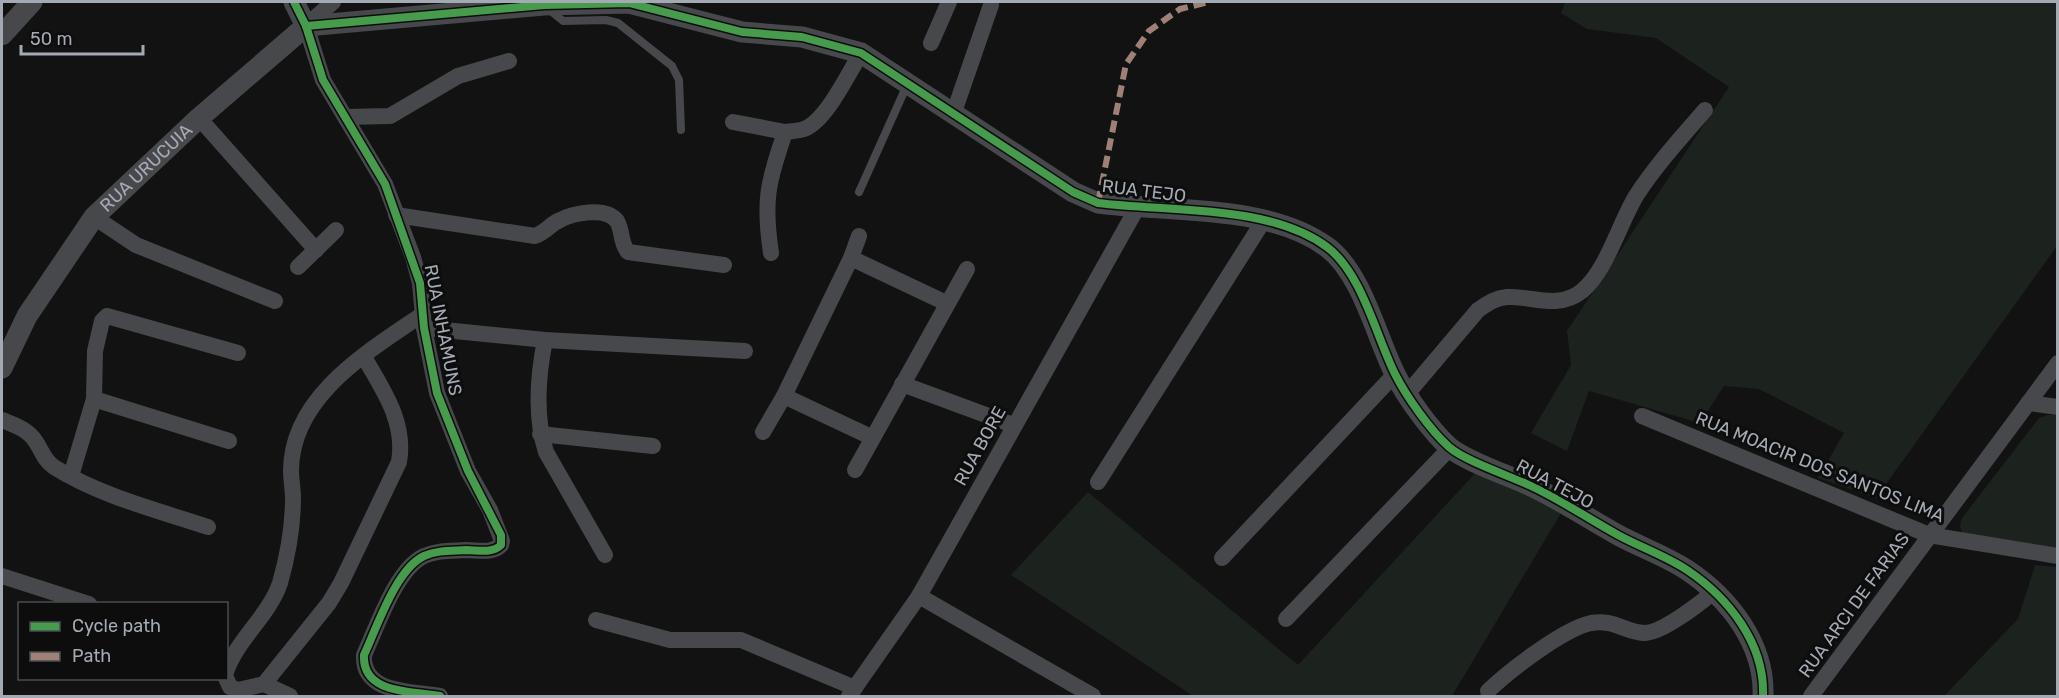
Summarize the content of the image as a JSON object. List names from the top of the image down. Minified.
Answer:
{"streets":{"street":["RUA URUCUIA","RUA TEJO","RUA INHAMUNS","RUA BORE","RUA MOACIR DOS SANTOS LIMA","RUA ARCI DE FARIAS"]},"crossings":[["RUA URUCUIA","RUA TEJO"],["RUA URUCUIA","RUA INHAMUNS"],["RUA TEJO","RUA INHAMUNS"],["RUA TEJO","RUA BORE"],["RUA MOACIR DOS SANTOS LIMA","RUA ARCI DE FARIAS"]],"legend":["Cycle path","Path"],"scale_bar":"50 m"}
